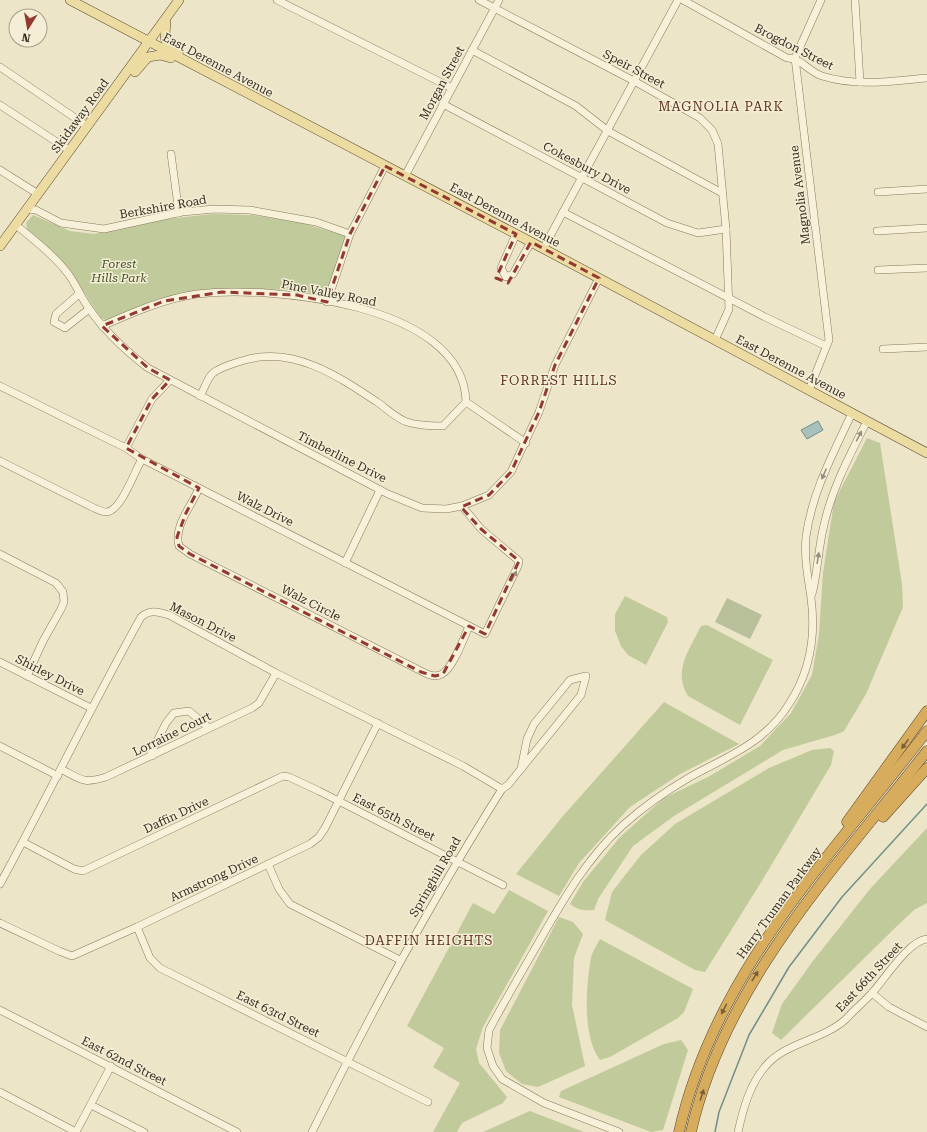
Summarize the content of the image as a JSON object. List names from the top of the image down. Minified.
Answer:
{"streets":{"highway":["Harry Truman Parkway"],"main road":["East Derenne Avenue","Skidaway Road"],"street":["Brogdon Street","Speir Street","Morgan Street","Cokesbury Drive","Magnolia Avenue","Berkshire Road","Pine Valley Road","Timberline Drive","Walz Drive","Walz Circle","Mason Drive","Shirley Drive","Lorraine Court","Daffin Drive","East 65th Street","Springhill Road","Armstrong Drive","East 66th Street","East 63rd Street","East 62nd Street"]},"crossings":[["Brogdon Street","Magnolia Avenue"],["East Derenne Avenue","Speir Street"],["East Derenne Avenue","Morgan Street"],["East Derenne Avenue","Skidaway Road"],["East Derenne Avenue","Magnolia Avenue"],["East Derenne Avenue","Timberline Drive"],["Speir Street","Morgan Street"],["Speir Street","Cokesbury Drive"],["Morgan Street","Cokesbury Drive"],["Skidaway Road","Berkshire Road"],["Skidaway Road","Timberline Drive"],["Pine Valley Road","Timberline Drive"],["Timberline Drive","Walz Drive"],["Walz Drive","Walz Circle"],["Mason Drive","Shirley Drive"],["Mason Drive","Lorraine Court"],["Mason Drive","Daffin Drive"],["Mason Drive","Springhill Road"],["Mason Drive","Armstrong Drive"],["Daffin Drive","East 65th Street"],["Daffin Drive","Armstrong Drive"],["East 65th Street","Springhill Road"],["East 65th Street","Armstrong Drive"],["Springhill Road","East 63rd Street"],["Armstrong Drive","East 63rd Street"]],"districts":["MAGNOLIA PARK","FORREST HILLS","DAFFIN HEIGHTS"],"parks":["Forest Hills Park"],"north":"bottom"}
